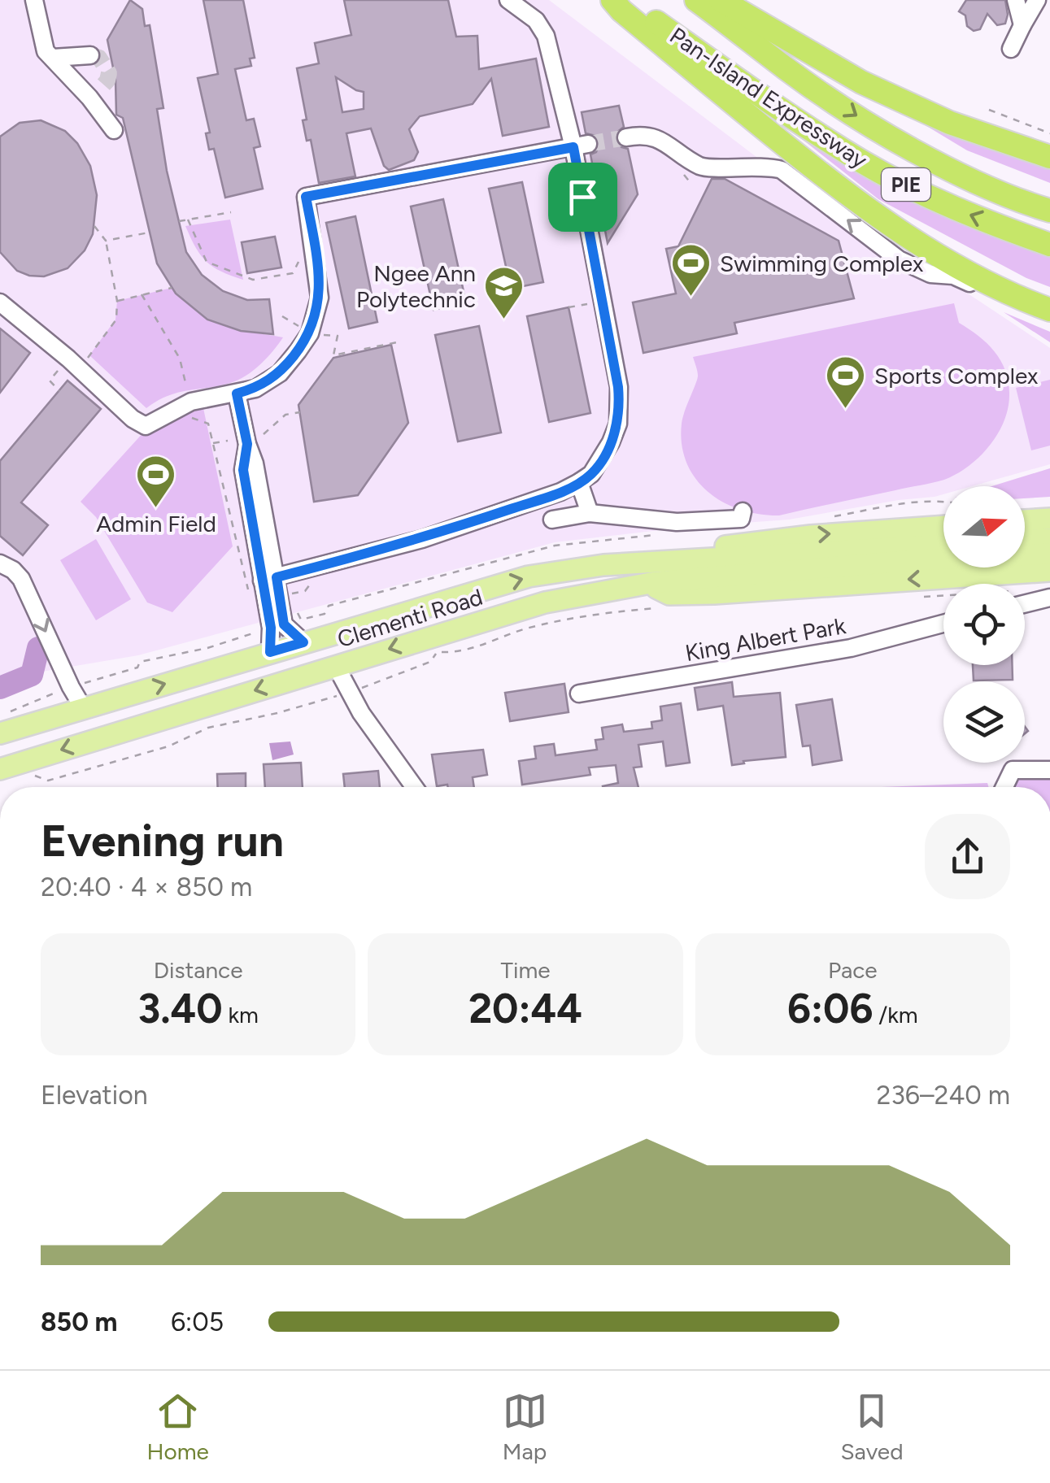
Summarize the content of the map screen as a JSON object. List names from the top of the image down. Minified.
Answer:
{"streets":{"highway":["Pan-Island Expressway","PIE"],"main road":["Clementi Road"],"street":["King Albert Park"]},"places":{"sports":["Swimming Complex","Sports Complex","Admin Field"],"school or university":["Ngee Ann Polytechnic"]},"north":"right","page":{"heading":["Evening run","20:40 · 4 × 850 m"],"stats":[["Distance","3.40 km"],["Time","20:44"],["Pace","6:06 /km"]],"chart":["Elevation","236–240 m"],"list":[{"name":"850 m","note":"6:05"}],"tabs":["Home","Map","Saved"]}}
